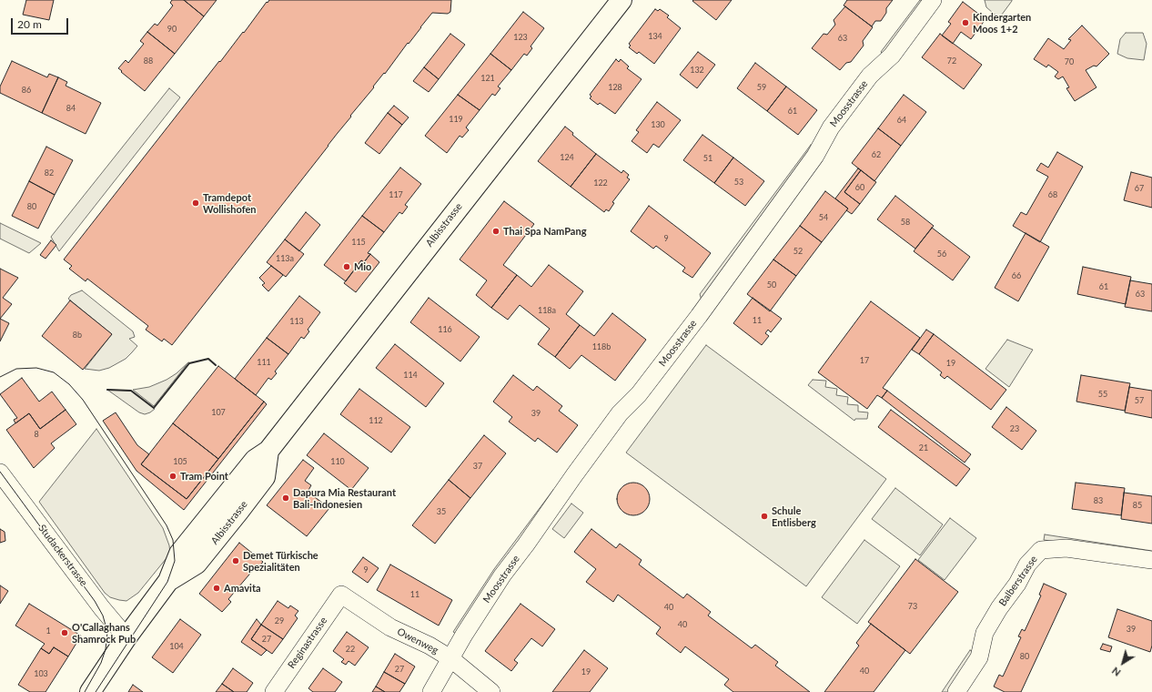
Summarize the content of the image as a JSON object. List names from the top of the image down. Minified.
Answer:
{"streets":{"main road":["Albisstrasse"],"street":["Moosstrasse","Studackerstrasse","Balberstrasse","Owenweg","Reginastrasse"]},"crossings":[["Moosstrasse","Owenweg"],["Albisstrasse","Studackerstrasse"],["Owenweg","Reginastrasse"]],"places":["Kindergarten Moos 1+2","Tramdepot Wollishofen","Thai Spa NamPang","Mio","Tram Point","Dapura Mia Restaurant Bali-Indonesien","Schule Entlisberg","Demet Türkische Spezialitäten","Amavita","O'Callaghans Shamrock Pub"],"house_numbers":["90","134","123","63","88","72","70","132","121","128","59","86","84","61","119","64","130","62","124","51","82","53","122","60","67","117","68","80","54","58","9","115","52","56","113a","66","50","61","63","118a","11","113","116","8b","118b","17","111","19","114","55","57","107","39","112","23","8","21","105","110","37","83","85","35","9","11","73","40","29","40","39","1","27","104","22","80","27","40","19","103"],"scale_bar":"20 m","north":"bottom left"}
